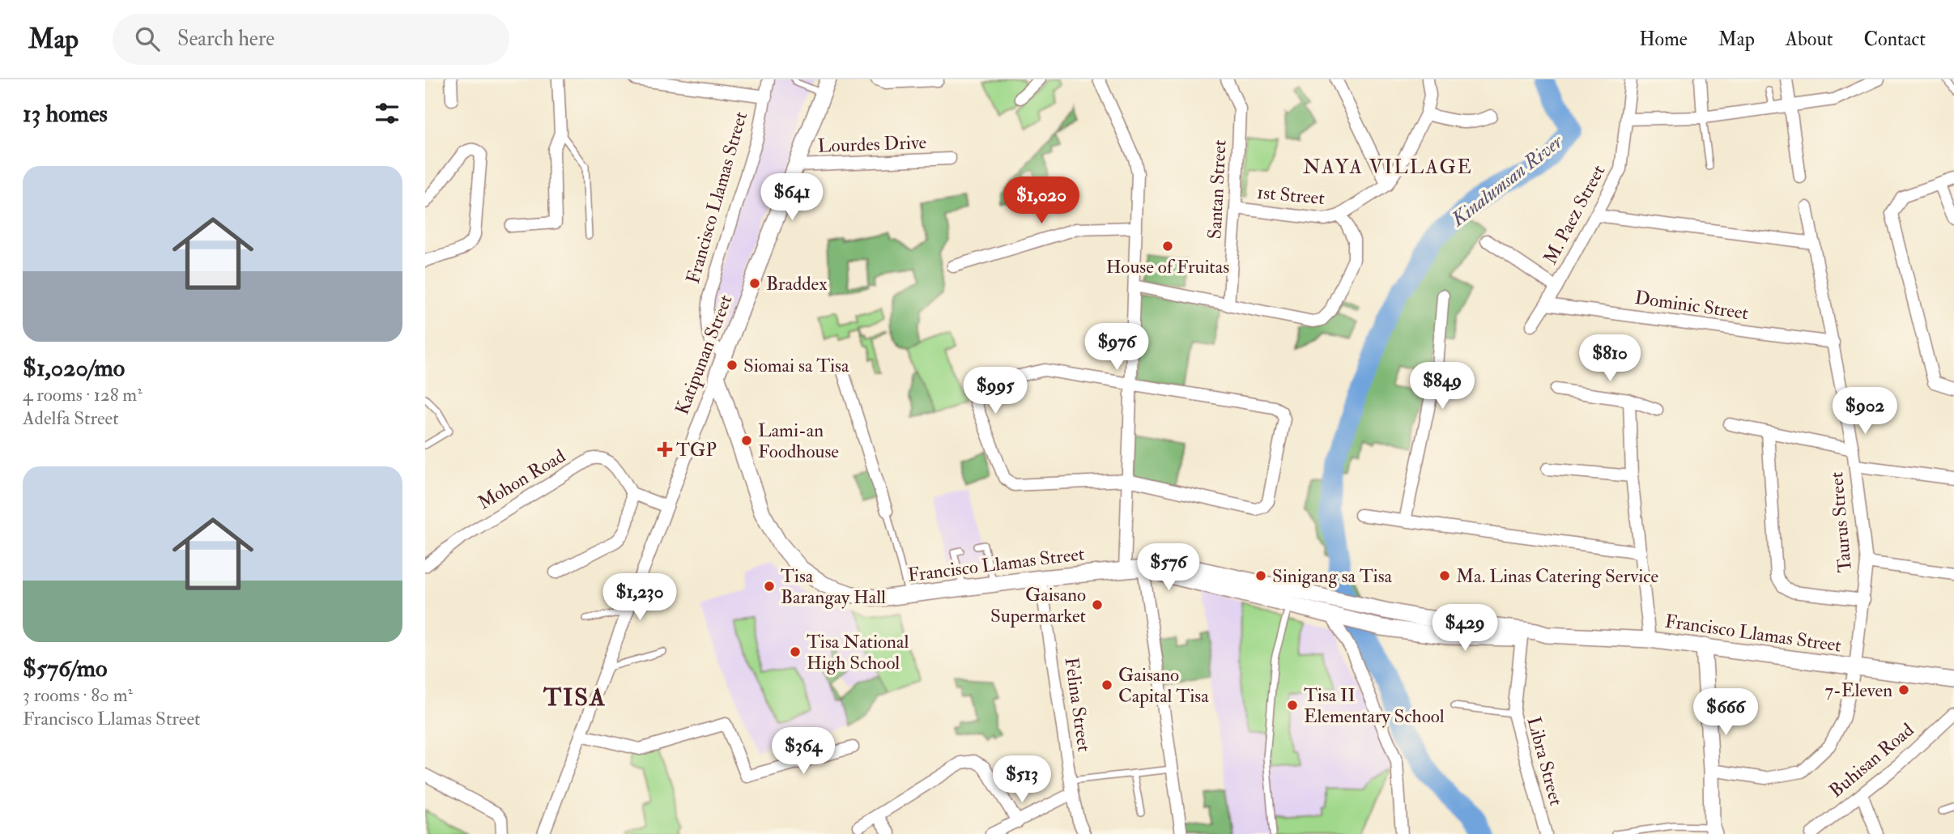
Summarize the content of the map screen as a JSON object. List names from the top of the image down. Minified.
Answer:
{"streets":{"main road":["Francisco Llamas Street","Katipunan Street"],"street":["Lourdes Drive","Santan Street","1st Street","M. Paez Street","Dominic Street","Mohon Road","Taurus Street","Felina Street","Buhisan Road","Libra Street"]},"crossings":[["Lourdes Drive","Katipunan Street"],["Santan Street","1st Street"],["Francisco Llamas Street","Katipunan Street"],["Francisco Llamas Street","Taurus Street"],["Francisco Llamas Street","Felina Street"],["Francisco Llamas Street","Libra Street"],["M. Paez Street","Dominic Street"],["Dominic Street","Taurus Street"]],"districts":["NAYA VILLAGE","TISA"],"water":["Kinalumsan River"],"places":{"other":["House of Fruitas","Braddex","Siomai sa Tisa","Lami-an Foodhouse","Sinigang sa Tisa","Ma. Linas Catering Service","Tisa Barangay Hall","Gaisano Supermarket","Tisa National High School","Gaisano Capital Tisa","7-Eleven","Tisa II Elementary School"],"health":["TGP"]},"page":{"header":"Map","search":"Search here","nav":["Home","Map","About","Contact"],"heading":"13 homes","list":[{"name":"$1,020/mo","note":"4 rooms · 128 m² · Adelfa Street"},{"name":"$576/mo","note":"3 rooms · 80 m² · Francisco Llamas Street"}],"price":["$641","$1,020","$976","$810","$849","$995","$902","$576","$1,230","$429","$666","$364","$513"]}}
